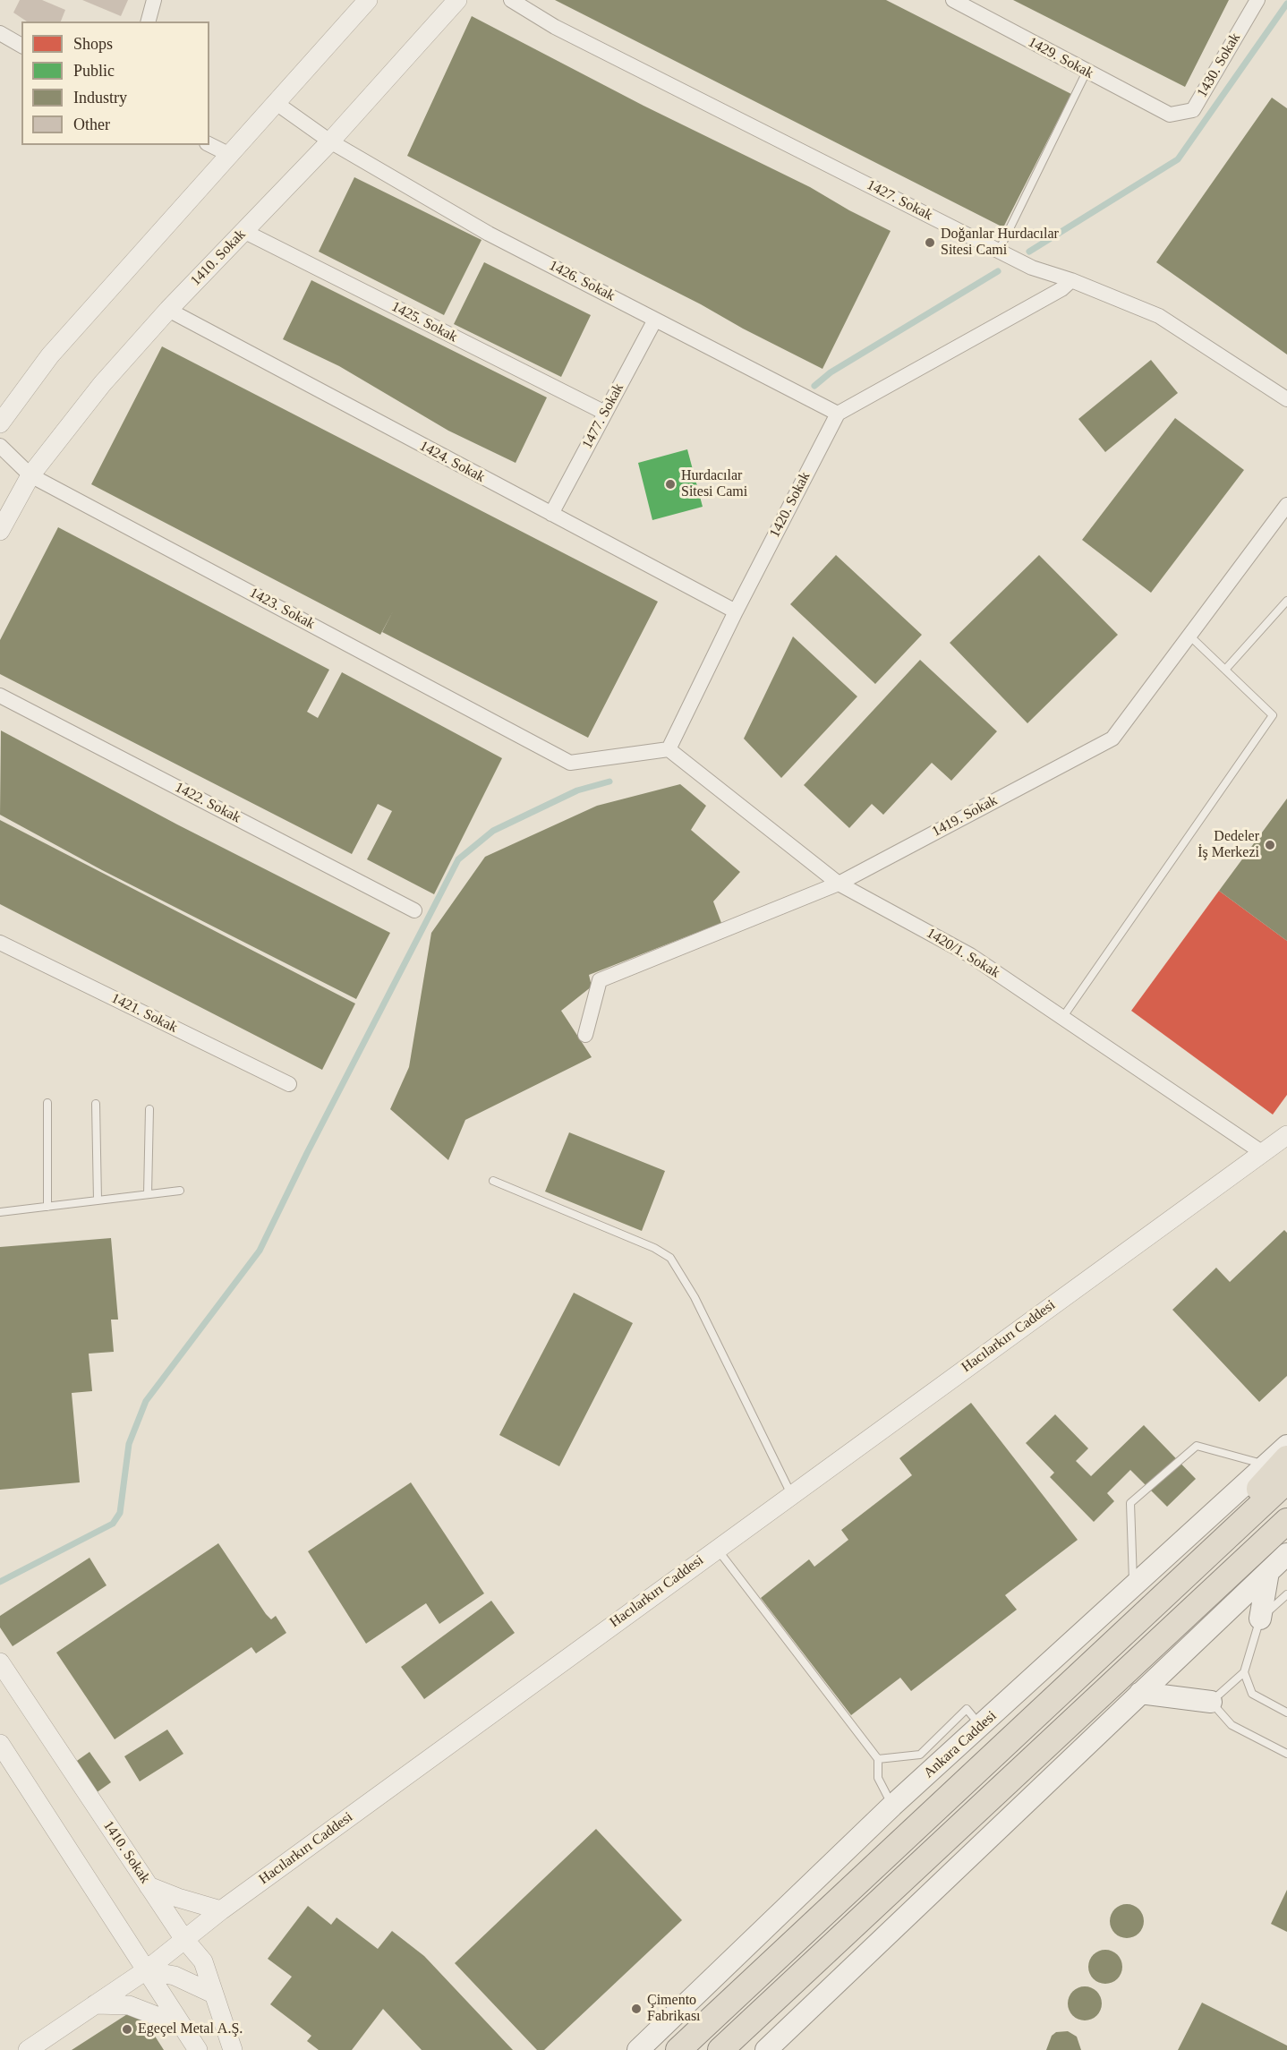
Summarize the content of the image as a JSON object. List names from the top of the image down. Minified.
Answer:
{"streets":{"highway":["Ankara Caddesi"],"street":["1429. Sokak","1430. Sokak","1427. Sokak","1410. Sokak","1426. Sokak","1425. Sokak","1477. Sokak","1424. Sokak","1420. Sokak","1423. Sokak","1422. Sokak","1419. Sokak","1420/1. Sokak","1421. Sokak","Hacılarkırı Caddesi"]},"crossings":[["1429. Sokak","1430. Sokak"],["1410. Sokak","1426. Sokak"],["1410. Sokak","1425. Sokak"],["1410. Sokak","1424. Sokak"],["1410. Sokak","1423. Sokak"],["1410. Sokak","Hacılarkırı Caddesi"],["1426. Sokak","1477. Sokak"],["1426. Sokak","1420. Sokak"],["1425. Sokak","1477. Sokak"],["1477. Sokak","1424. Sokak"],["1424. Sokak","1420. Sokak"],["1420. Sokak","1423. Sokak"],["1420. Sokak","1420/1. Sokak"],["1423. Sokak","1420/1. Sokak"],["1419. Sokak","1420/1. Sokak"],["1420/1. Sokak","Hacılarkırı Caddesi"]],"places":["Doğanlar Hurdacılar Sitesi Cami","Hurdacılar Sitesi Cami","Dedeler İş Merkezi","Çimento Fabrikası","Egeçel Metal A.Ş."],"legend":["Shops","Public","Industry","Other"]}
